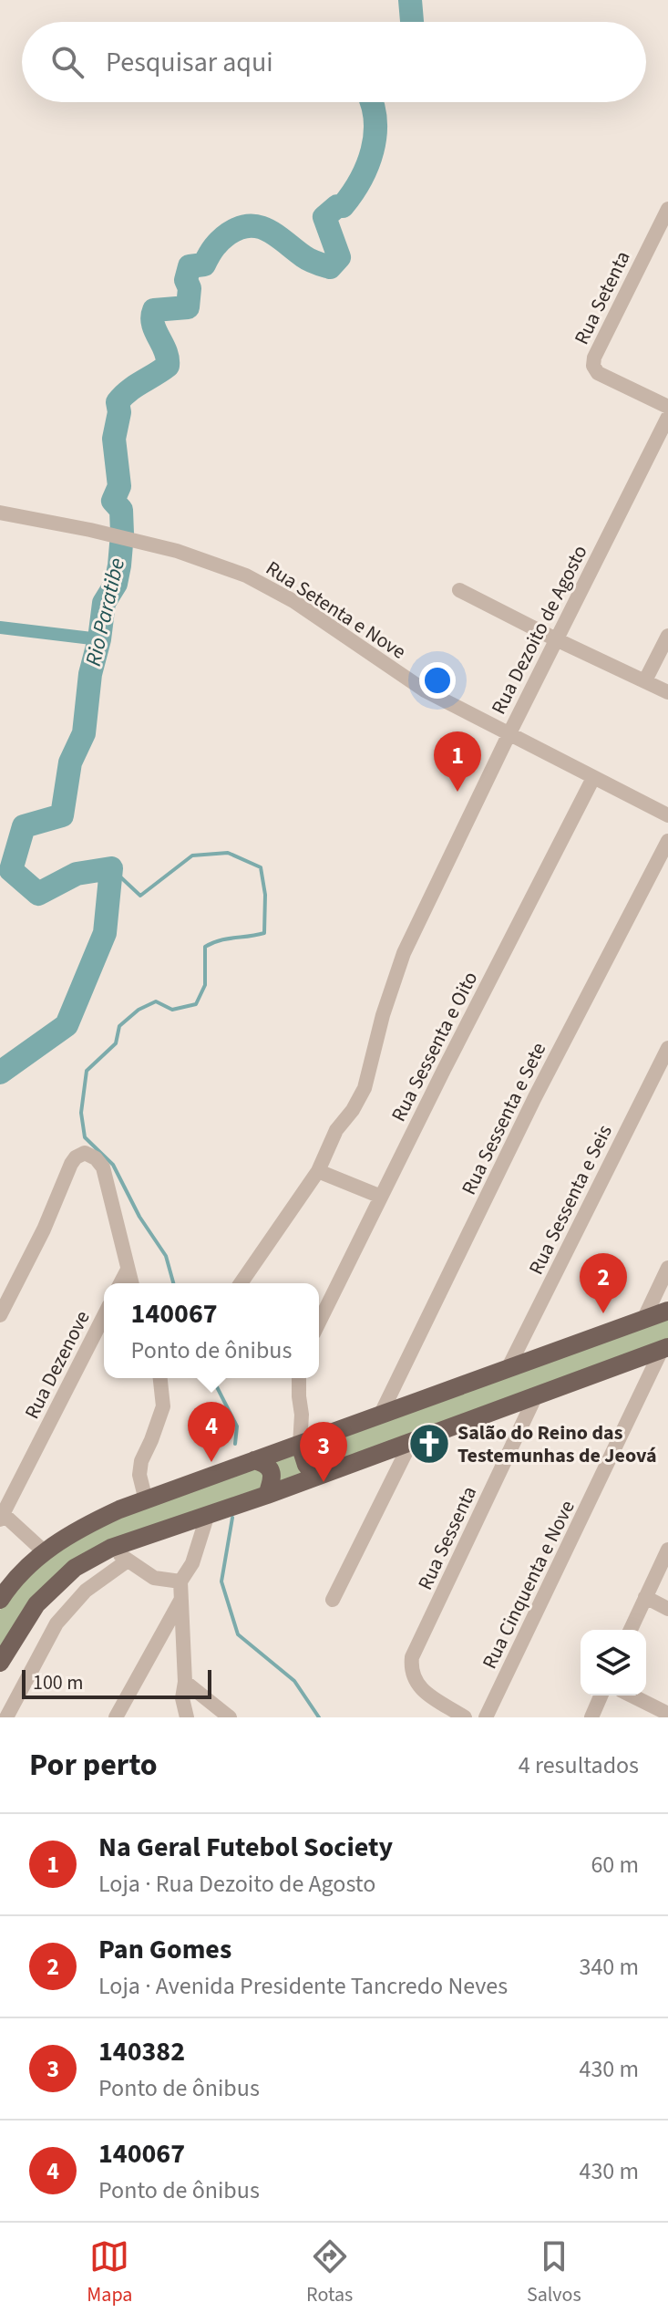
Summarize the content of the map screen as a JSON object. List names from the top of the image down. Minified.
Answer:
{"streets":{"street":["Rua Setenta","Rua Setenta e Nove","Rua Dezoito de Agosto","Rua Sessenta e Oito","Rua Sessenta e Sete","Rua Sessenta e Seis","Rua Dezenove","Rua Sessenta","Rua Cinquenta e Nove"]},"crossings":[["Rua Setenta e Nove","Rua Dezoito de Agosto"],["Rua Setenta e Nove","Rua Sessenta e Oito"]],"water":["Rio Paratibe"],"places":{"church":["Salão do Reino das Testemunhas de Jeová"]},"scale_bar":"100 m","page":{"search":"Pesquisar aqui","pins":["1","2","4","3"],"popup":["140067","Ponto de ônibus"],"scale":"100 m","heading":["Por perto","4 resultados"],"list":[{"mark":"1","name":"Na Geral Futebol Society","note":"Loja · Rua Dezoito de Agosto","value":"60 m"},{"mark":"2","name":"Pan Gomes","note":"Loja · Avenida Presidente Tancredo Neves","value":"340 m"},{"mark":"3","name":"140382","note":"Ponto de ônibus","value":"430 m"},{"mark":"4","name":"140067","note":"Ponto de ônibus","value":"430 m"}],"nav":["Mapa","Rotas","Salvos"]}}
